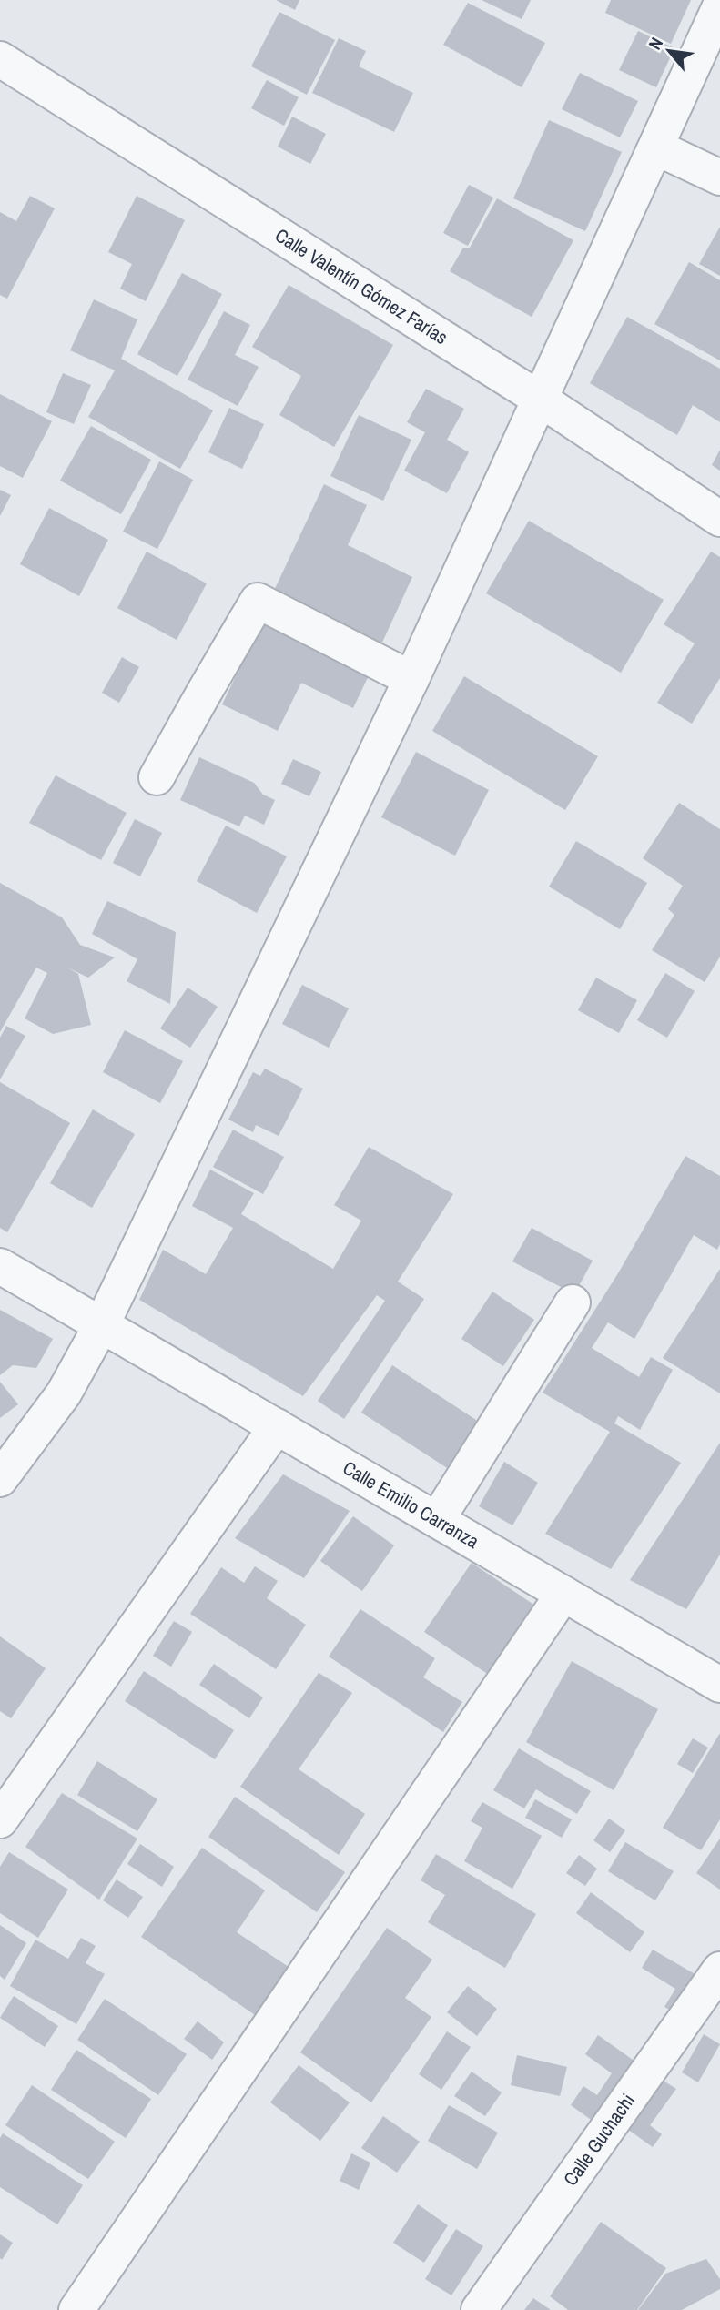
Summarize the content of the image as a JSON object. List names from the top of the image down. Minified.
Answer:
{"streets":{"street":["Calle Valentín Gómez Farías","Calle Emilio Carranza","Calle Guchachi"]},"north":"top left"}
